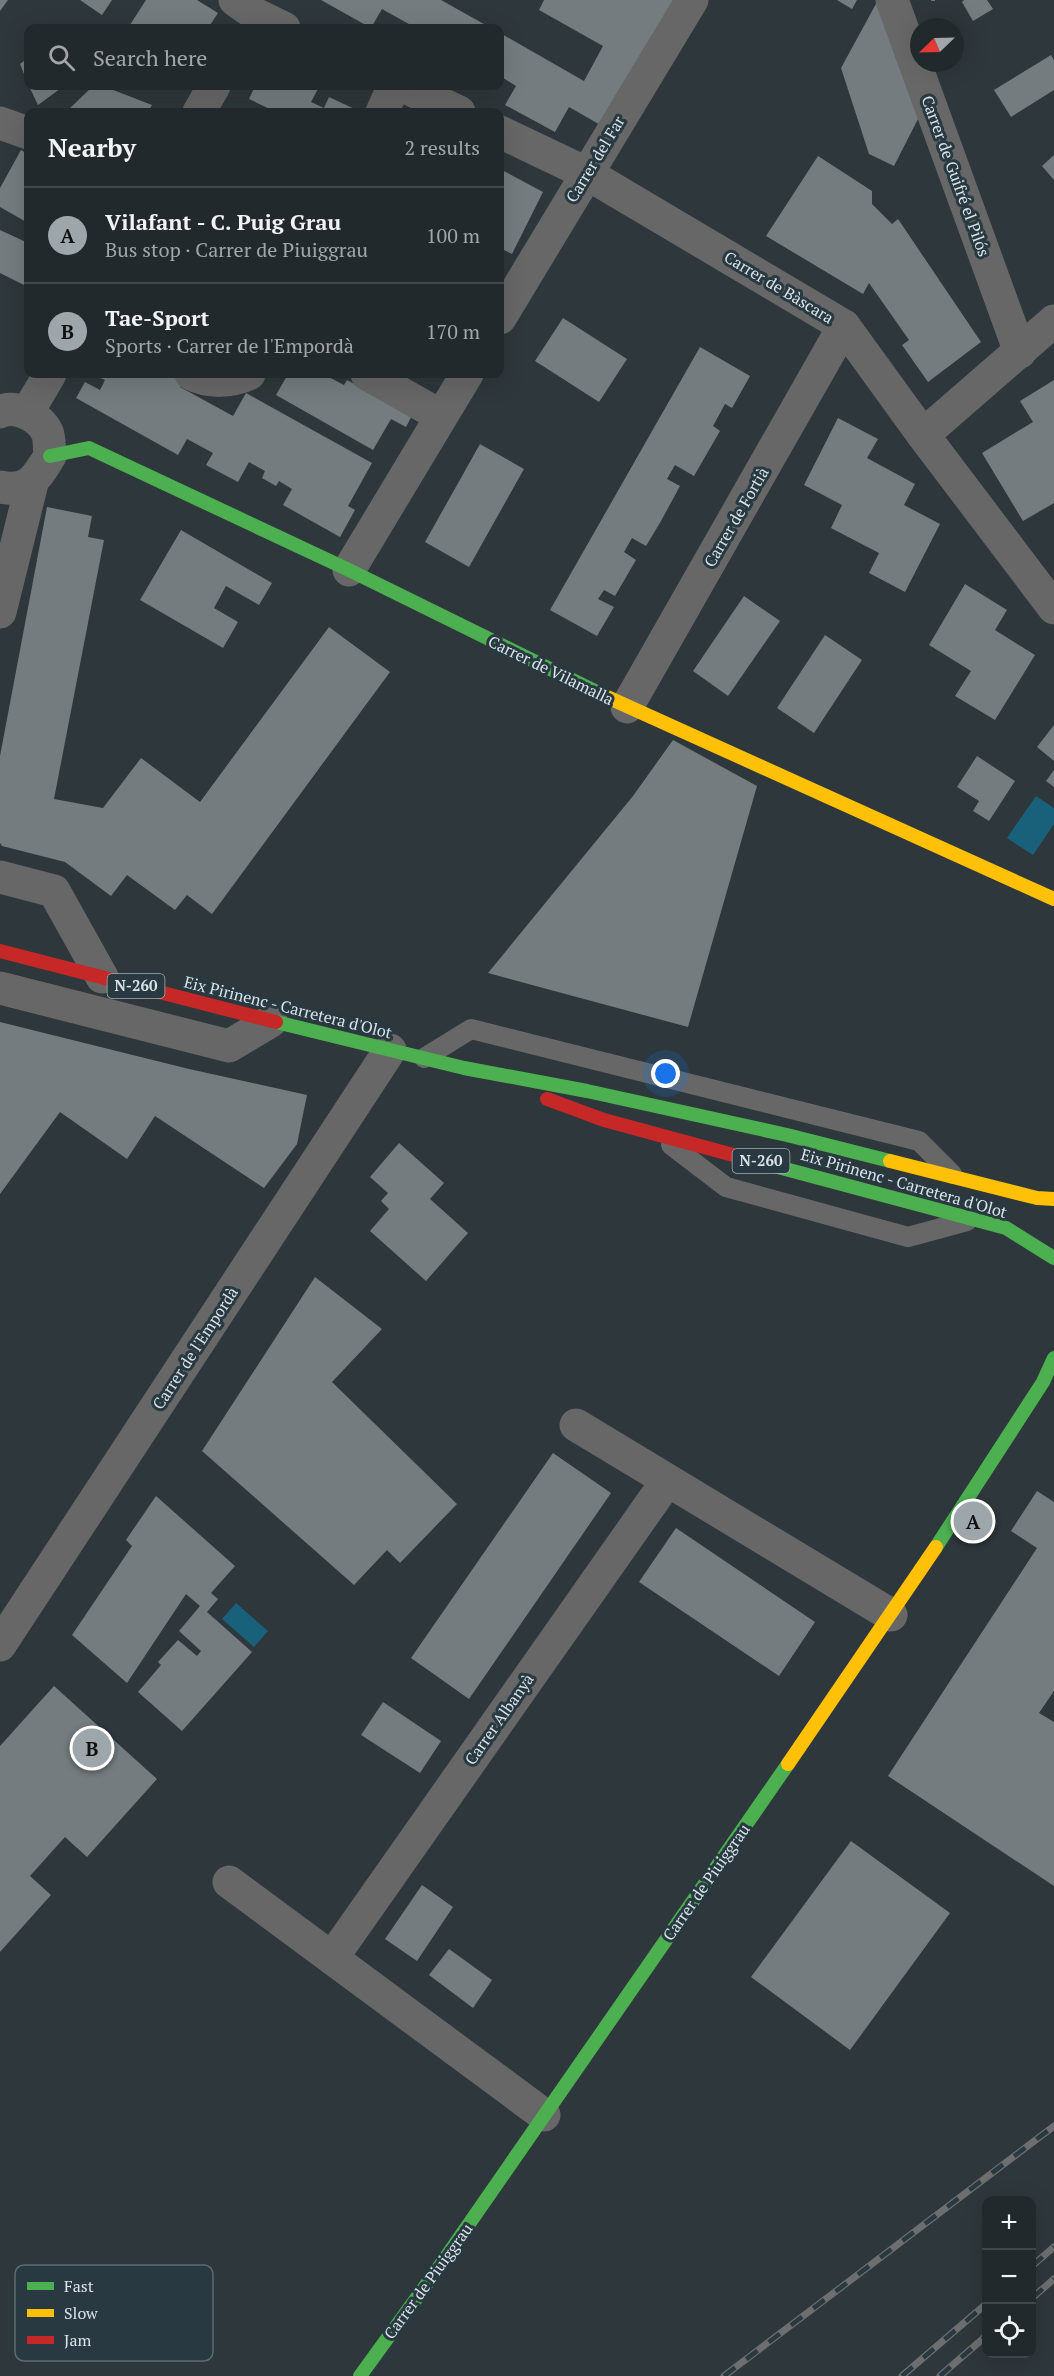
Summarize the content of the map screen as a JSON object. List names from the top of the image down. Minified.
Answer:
{"streets":{"street":["Carrer del Far","Carrer de Guifré el Pilós","Carrer de Bàscara","Carrer de Fortià","Carrer de Vilamalla","N-260","Eix Pirinenc - Carretera d'Olot","Carrer de l'Empordà","Carrer Albanyà","Carrer de Piuiggrau"]},"crossings":[["Carrer del Far","Carrer de Bàscara"],["Carrer de Bàscara","Carrer de Fortià"],["Carrer de Fortià","Carrer de Vilamalla"],["Eix Pirinenc - Carretera d'Olot","Carrer de l'Empordà"]],"legend":["Fast","Slow","Jam"],"north":"bottom left","page":{"search":"Search here","heading":["Nearby","2 results"],"list":[{"mark":"A","name":"Vilafant - C. Puig Grau","note":"Bus stop · Carrer de Piuiggrau","value":"100 m"},{"mark":"B","name":"Tae-Sport","note":"Sports · Carrer de l'Empordà","value":"170 m"}],"pins":["A","B"],"map_buttons":["+","−"]}}
